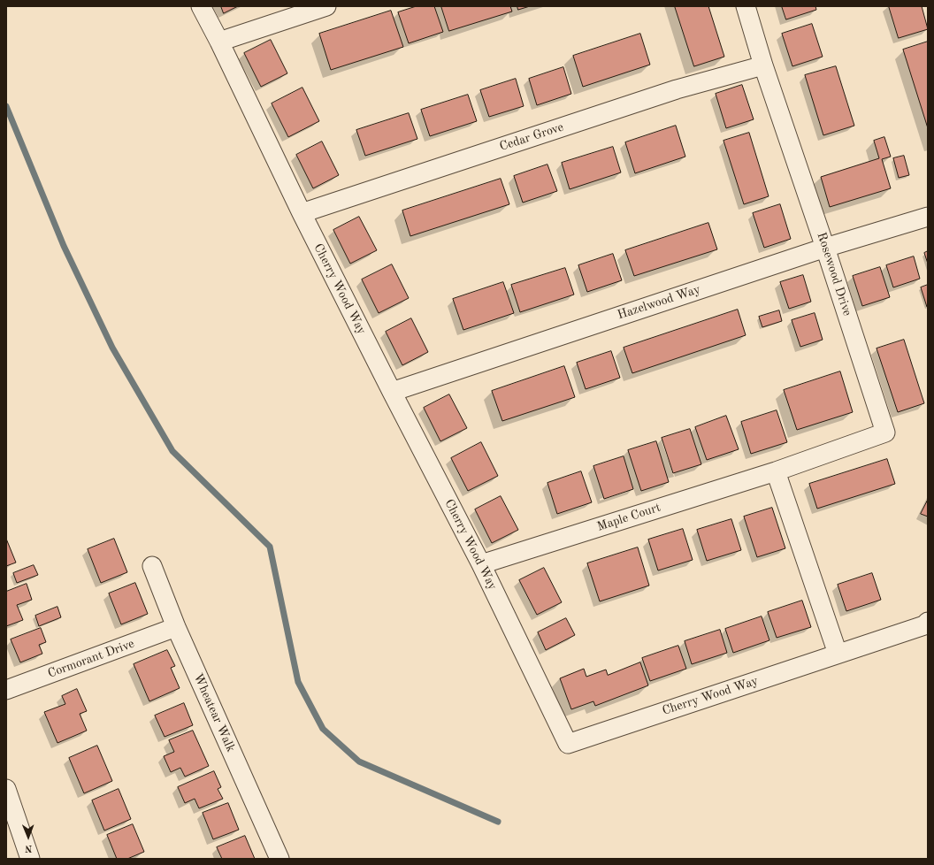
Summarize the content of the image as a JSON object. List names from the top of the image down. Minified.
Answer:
{"streets":{"street":["Cedar Grove","Rosewood Drive","Cherry Wood Way","Hazelwood Way","Maple Court","Cormorant Drive","Wheatear Walk"]},"crossings":[["Cedar Grove","Rosewood Drive"],["Cedar Grove","Cherry Wood Way"],["Rosewood Drive","Hazelwood Way"],["Rosewood Drive","Maple Court"],["Cherry Wood Way","Hazelwood Way"],["Cherry Wood Way","Maple Court"],["Cormorant Drive","Wheatear Walk"]],"north":"bottom"}
